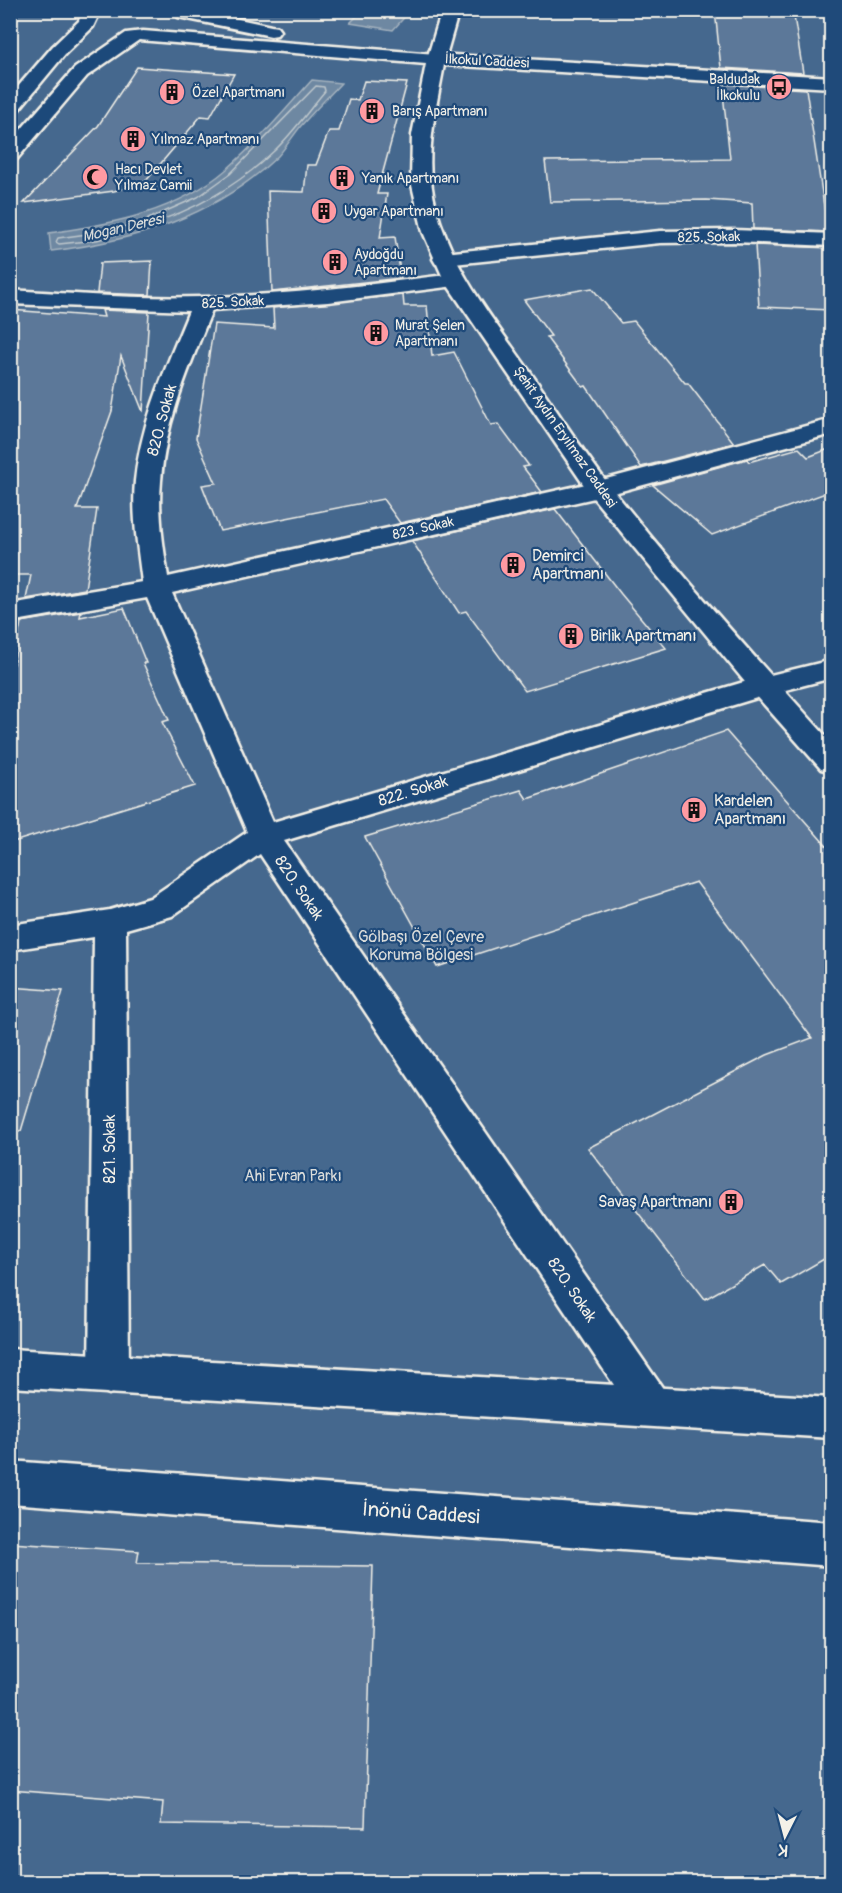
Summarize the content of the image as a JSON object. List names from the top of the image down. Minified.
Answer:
{"streets":{"street":["İlkokul Caddesi","825. Sokak","820. Sokak","Şehit Aydın Eryılmaz Caddesi","823. Sokak","822. Sokak","821. Sokak","İnönü Caddesi"]},"crossings":[["İlkokul Caddesi","Şehit Aydın Eryılmaz Caddesi"],["825. Sokak","820. Sokak"],["825. Sokak","Şehit Aydın Eryılmaz Caddesi"],["820. Sokak","823. Sokak"],["820. Sokak","822. Sokak"],["Şehit Aydın Eryılmaz Caddesi","823. Sokak"],["Şehit Aydın Eryılmaz Caddesi","822. Sokak"],["822. Sokak","821. Sokak"]],"water":["Mogan Deresi"],"parks":["Gölbaşı Özel Çevre Koruma Bölgesi","Ahi Evran Parkı"],"places":{"bus stop":["Baldudak İlkokulu"],"building":["Özel Apartmanı","Barış Apartmanı","Yılmaz Apartmanı","Yanık Apartmanı","Uygar Apartmanı","Aydoğdu Apartmanı","Murat Şelen Apartmanı","Demirci Apartmanı","Birlik Apartmanı","Kardelen Apartmanı","Savaş Apartmanı"],"mosque":["Hacı Devlet Yılmaz Camii"]},"north":"bottom"}
